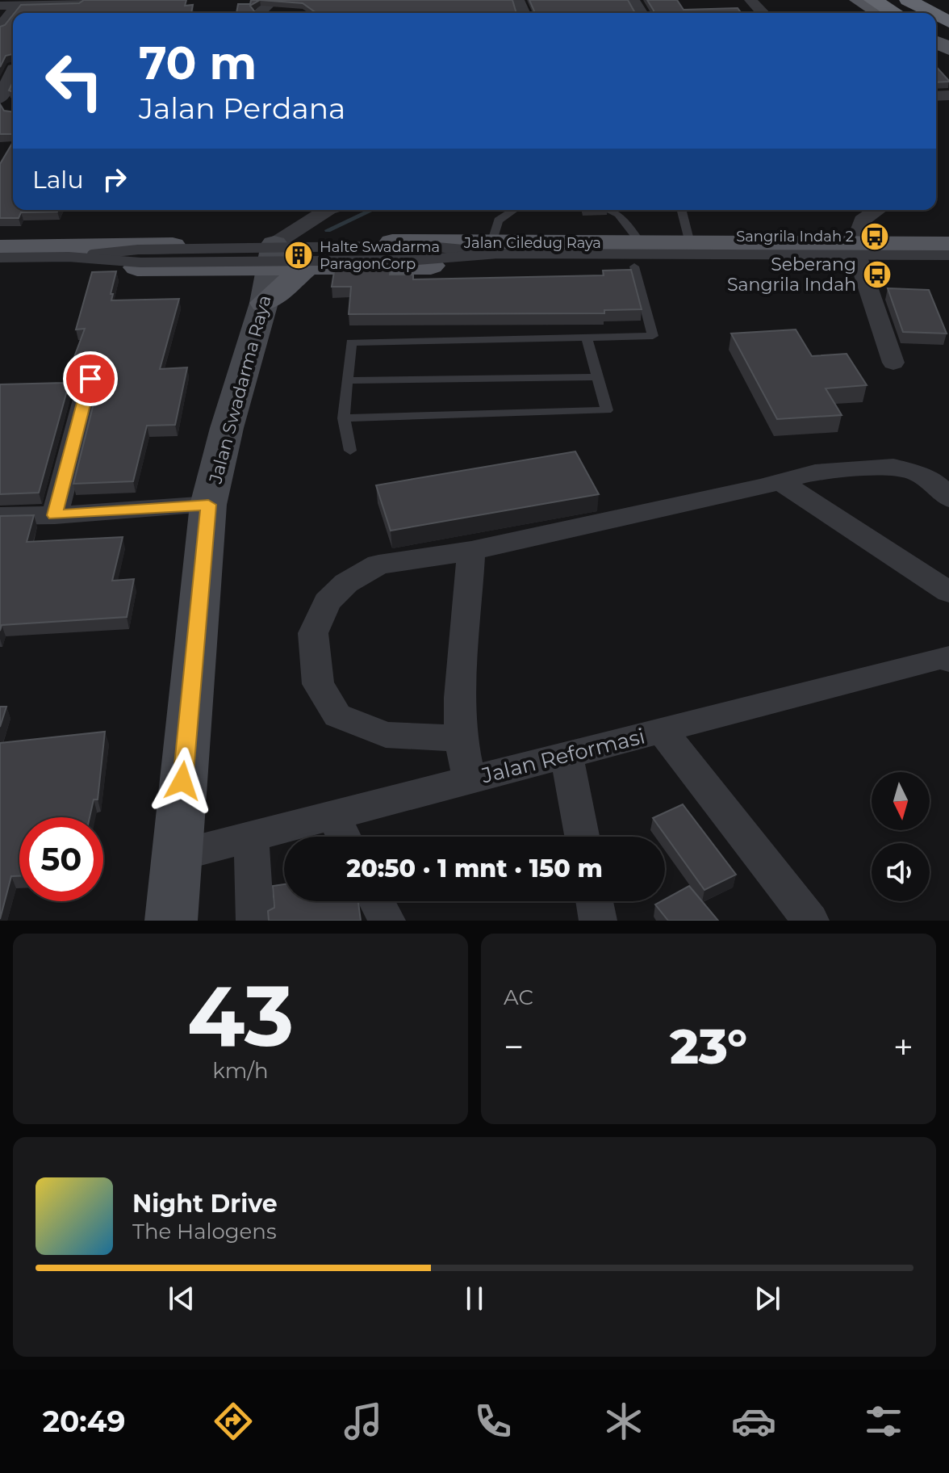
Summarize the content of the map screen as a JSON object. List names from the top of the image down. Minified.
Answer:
{"streets":{"main road":["Jalan Ciledug Raya","Jalan Swadarma Raya"],"street":["Jalan Reformasi"]},"crossings":[["Jalan Ciledug Raya","Jalan Swadarma Raya"],["Jalan Swadarma Raya","Jalan Reformasi"]],"places":{"bus stop":["Sangrila Indah 2","Seberang Sangrila Indah"],"building":["Halte Swadarma ParagonCorp"]},"north":"bottom","page":{"turn":["70 m","Jalan Perdana"],"then":"Lalu","limit":"50","trip":"20:50 · 1 mnt · 150 m","tile":[["43","km/h"],"AC"],"heat":["−","23°","+"],"song":["Night Drive","The Halogens"],"tabs":"20:49"}}
